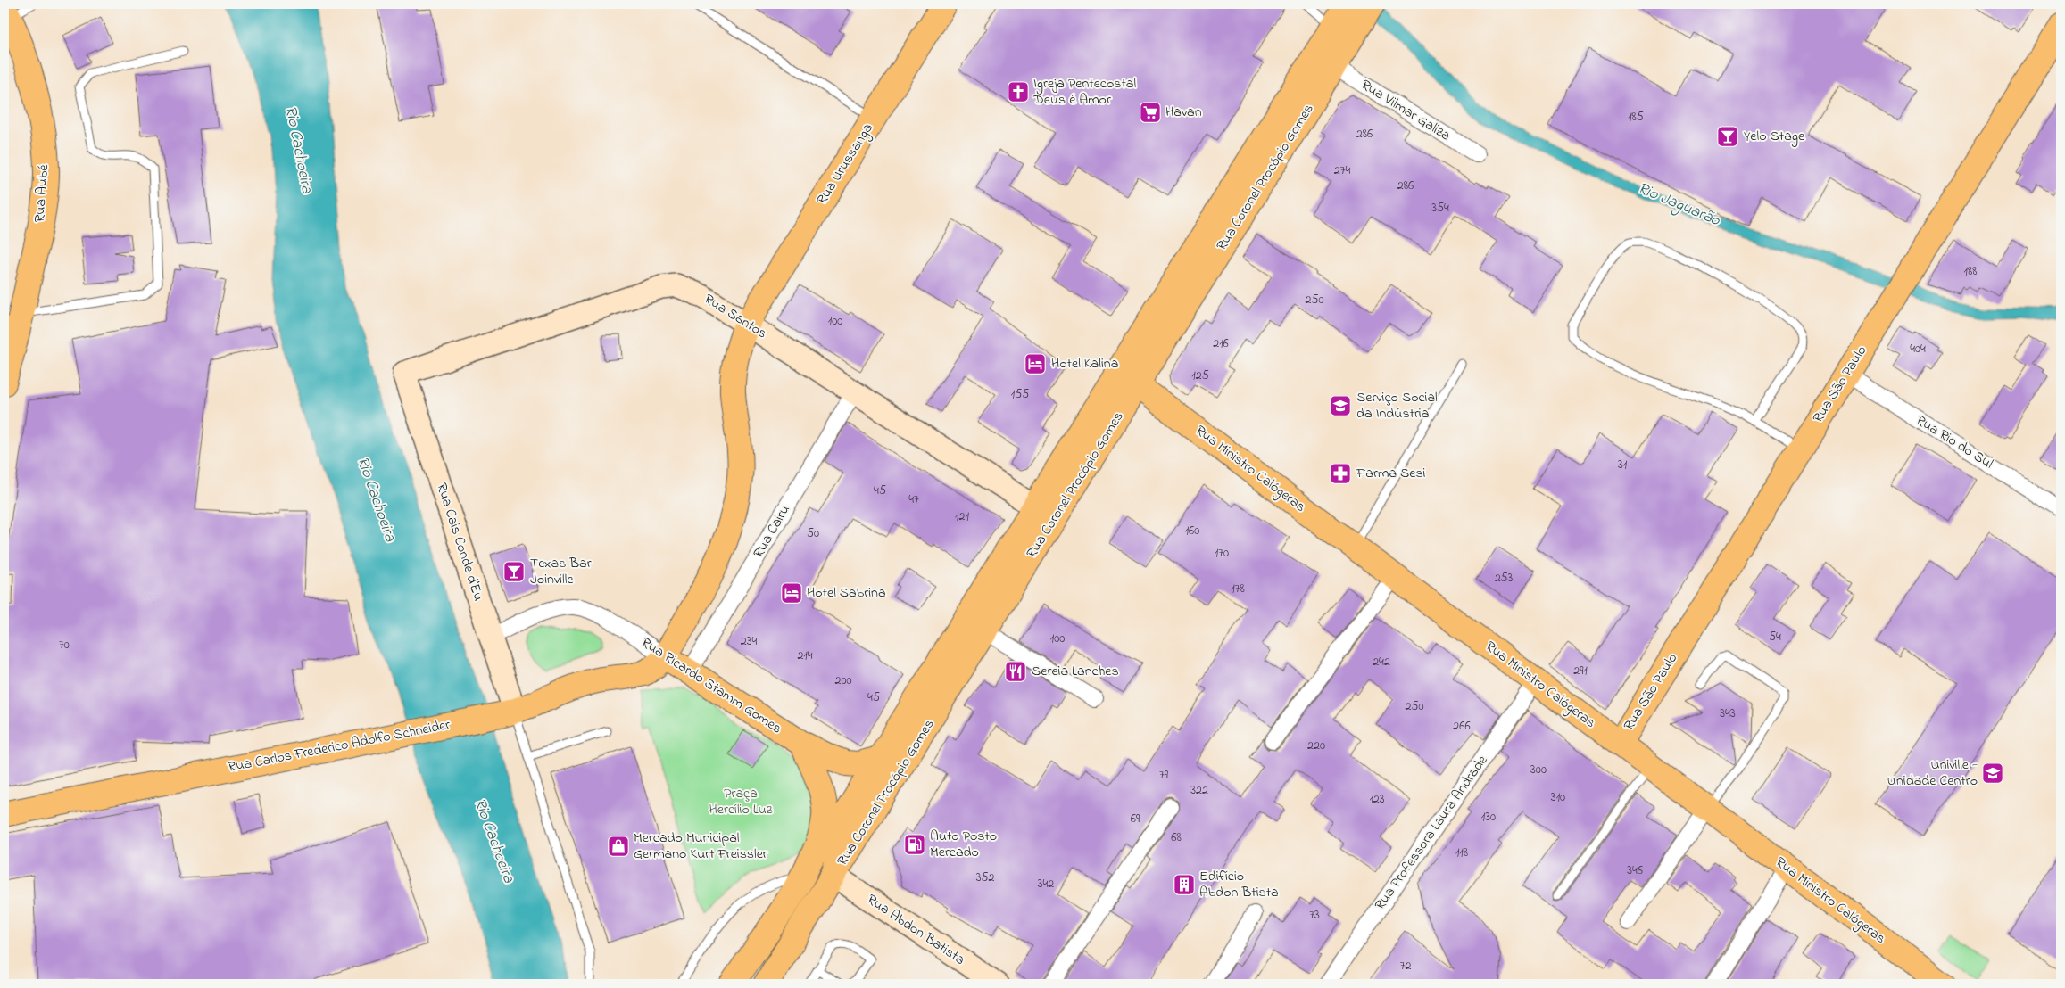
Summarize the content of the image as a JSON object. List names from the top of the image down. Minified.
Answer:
{"streets":{"main road":["Rua Urussanga","Rua Coronel Procópio Gomes","Rua Aubé","Rua São Paulo","Rua Ministro Calógeras","Rua Ricardo Stamm Gomes","Rua Carlos Frederico Adolfo Schneider"],"street":["Rua Vilmar Galiza","Rua Santos","Rua Rio do Sul","Rua Cairu","Rua Cais Conde d'Eu","Rua Professora Laura Andrade","Rua Abdon Batista"]},"crossings":[["Rua Vilmar Galiza","Rua Coronel Procópio Gomes"],["Rua Urussanga","Rua Santos"],["Rua Urussanga","Rua Ricardo Stamm Gomes"],["Rua Urussanga","Rua Carlos Frederico Adolfo Schneider"],["Rua Coronel Procópio Gomes","Rua Santos"],["Rua Coronel Procópio Gomes","Rua Ministro Calógeras"],["Rua Coronel Procópio Gomes","Rua Ricardo Stamm Gomes"],["Rua Coronel Procópio Gomes","Rua Abdon Batista"],["Rua Santos","Rua Cairu"],["Rua Santos","Rua Cais Conde d'Eu"],["Rua São Paulo","Rua Rio do Sul"],["Rua São Paulo","Rua Ministro Calógeras"],["Rua Ministro Calógeras","Rua Professora Laura Andrade"],["Rua Cairu","Rua Ricardo Stamm Gomes"],["Rua Cais Conde d'Eu","Rua Ricardo Stamm Gomes"],["Rua Cais Conde d'Eu","Rua Carlos Frederico Adolfo Schneider"],["Rua Ricardo Stamm Gomes","Rua Carlos Frederico Adolfo Schneider"]],"water":["Rio Cachoeira","Rio Jaguarão"],"parks":["Praça Hercílio Luz"],"places":{"church":["Igreja Pentecostal Deus é Amor"],"supermarket":["Havan"],"bar":["Yelo Stage","Texas Bar Joinville"],"hotel":["Hotel Kalina","Hotel Sabrina"],"school or university":["Serviço Social da Indústria","Univille - Unidade Centro"],"pharmacy":["Farma Sesi"],"restaurant":["Sereia Lanches"],"fuel station":["Auto Posto Mercado"],"shop":["Mercado Municipal Germano Kurt Freissler"],"building":["Edifício Abdon Btista"]},"house_numbers":["185","286","274","286","354","188","250","100","216","404","125","155","31","45","47","121","160","50","170","253","178","54","100","234","70","214","242","291","200","45","250","343","266","220","300","79","322","310","123","130","69","68","118","346","352","342","73","72"]}
